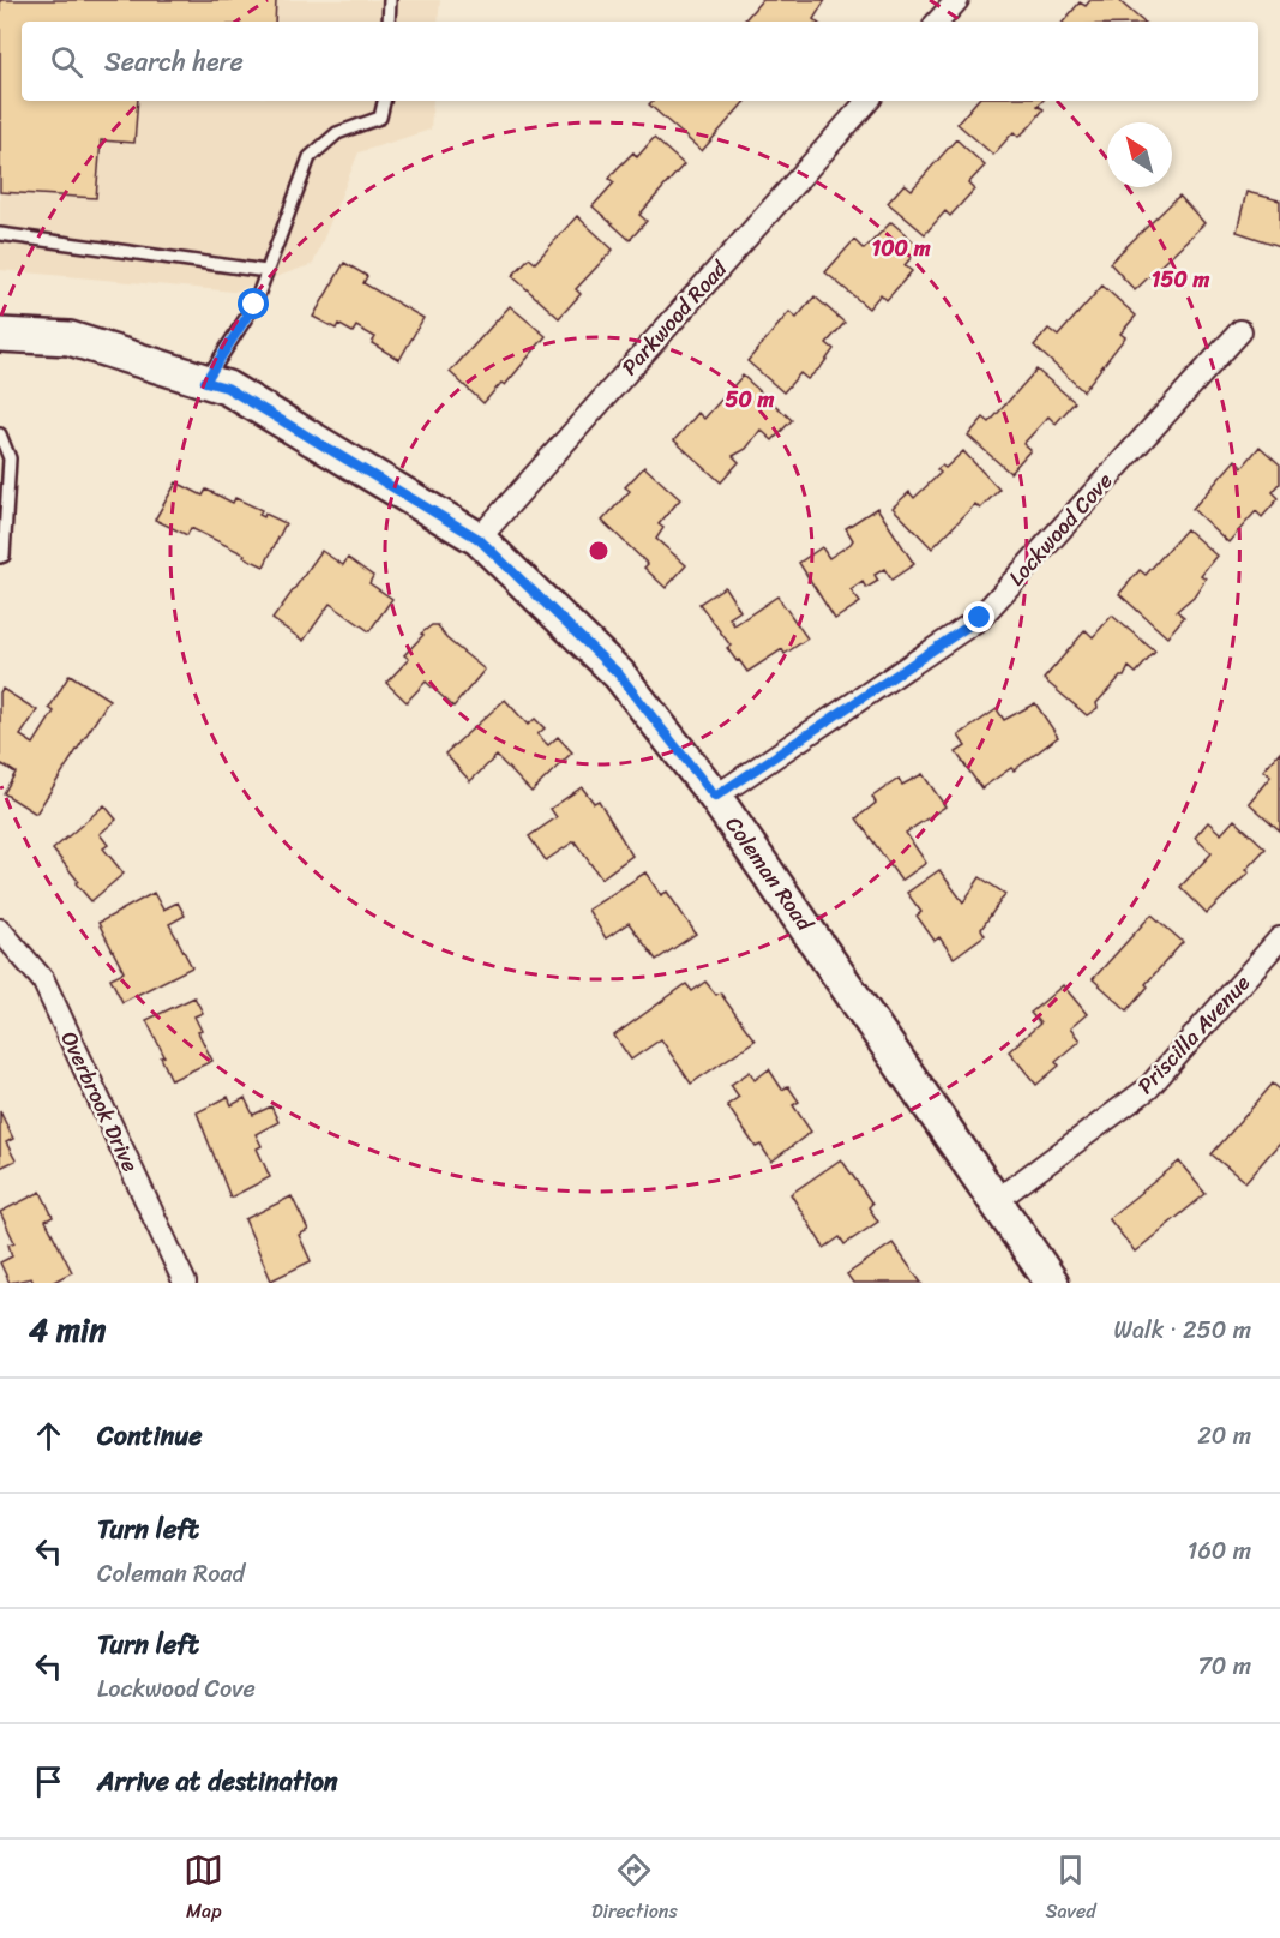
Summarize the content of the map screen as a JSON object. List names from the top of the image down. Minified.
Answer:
{"streets":{"main road":["Coleman Road"],"street":["Parkwood Road","Lockwood Cove","Priscilla Avenue","Overbrook Drive"]},"crossings":[["Parkwood Road","Coleman Road"],["Lockwood Cove","Coleman Road"],["Coleman Road","Priscilla Avenue"]],"north":"top left","page":{"search":"Search here","heading":["4 min","Walk · 250 m"],"list":[["Continue","20 m"],["Turn left","Coleman Road","160 m"],["Turn left","Lockwood Cove","70 m"],"Arrive at destination"],"nav":["Map","Directions","Saved"]},"rings":["100 m","150 m","50 m"]}
